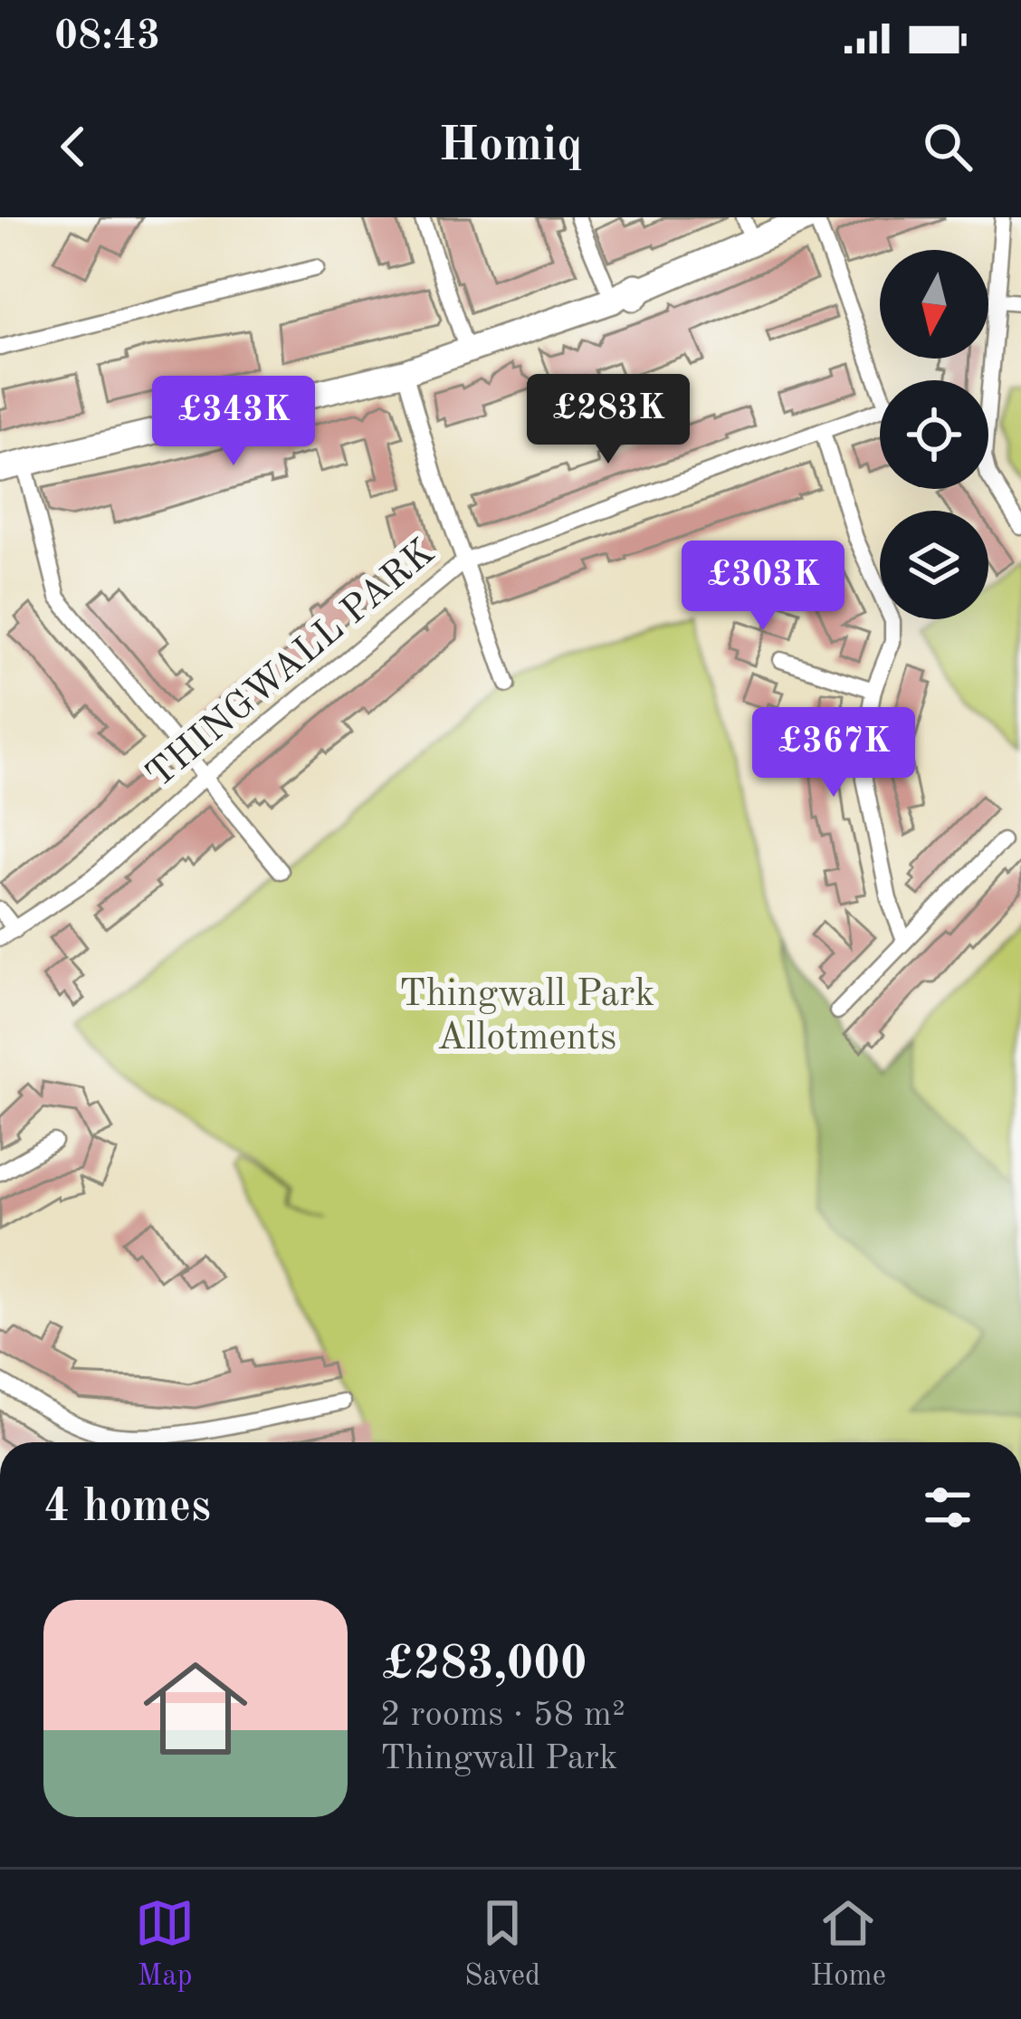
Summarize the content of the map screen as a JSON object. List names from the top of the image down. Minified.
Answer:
{"streets":{"street":["THINGWALL PARK"]},"parks":["Thingwall Park Allotments"],"north":"bottom","page":{"status":"08:43","header":"Homiq","price":["£283K","£343K","£303K","£367K"],"heading":"4 homes","list":[{"name":"£283,000","note":"2 rooms · 58 m² · Thingwall Park"}],"tabs":["Map","Saved","Home"]}}
